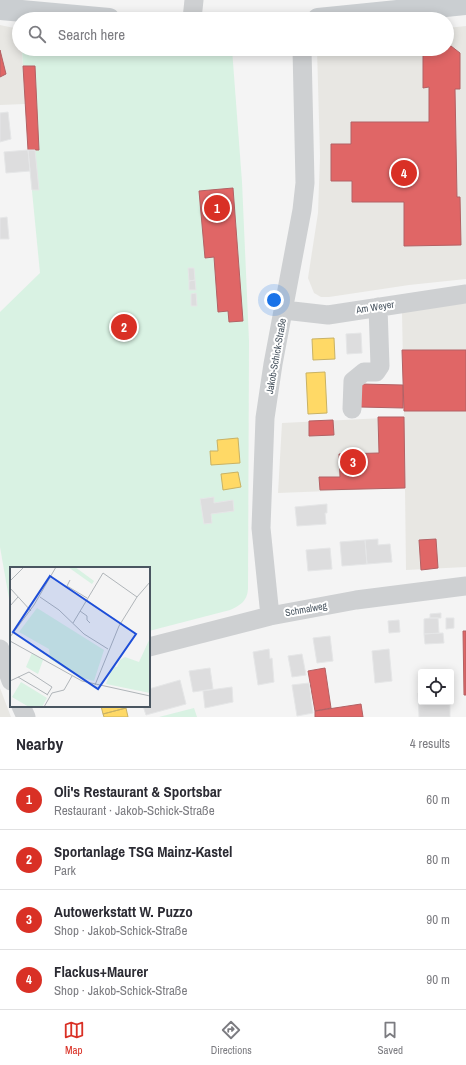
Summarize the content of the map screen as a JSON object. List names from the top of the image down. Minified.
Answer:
{"streets":{"street":["Am Weyer","Jakob-Schick-Straße","Schmalweg"]},"crossings":[["Am Weyer","Jakob-Schick-Straße"],["Jakob-Schick-Straße","Schmalweg"]],"page":{"search":"Search here","pins":["4","1","2","3"],"heading":["Nearby","4 results"],"list":[{"mark":"1","name":"Oli's Restaurant & Sportsbar","note":"Restaurant · Jakob-Schick-Straße","value":"60 m"},{"mark":"2","name":"Sportanlage TSG Mainz-Kastel","note":"Park","value":"80 m"},{"mark":"3","name":"Autowerkstatt W. Puzzo","note":"Shop · Jakob-Schick-Straße","value":"90 m"},{"mark":"4","name":"Flackus+Maurer","note":"Shop · Jakob-Schick-Straße","value":"90 m"}],"nav":["Map","Directions","Saved"]}}
